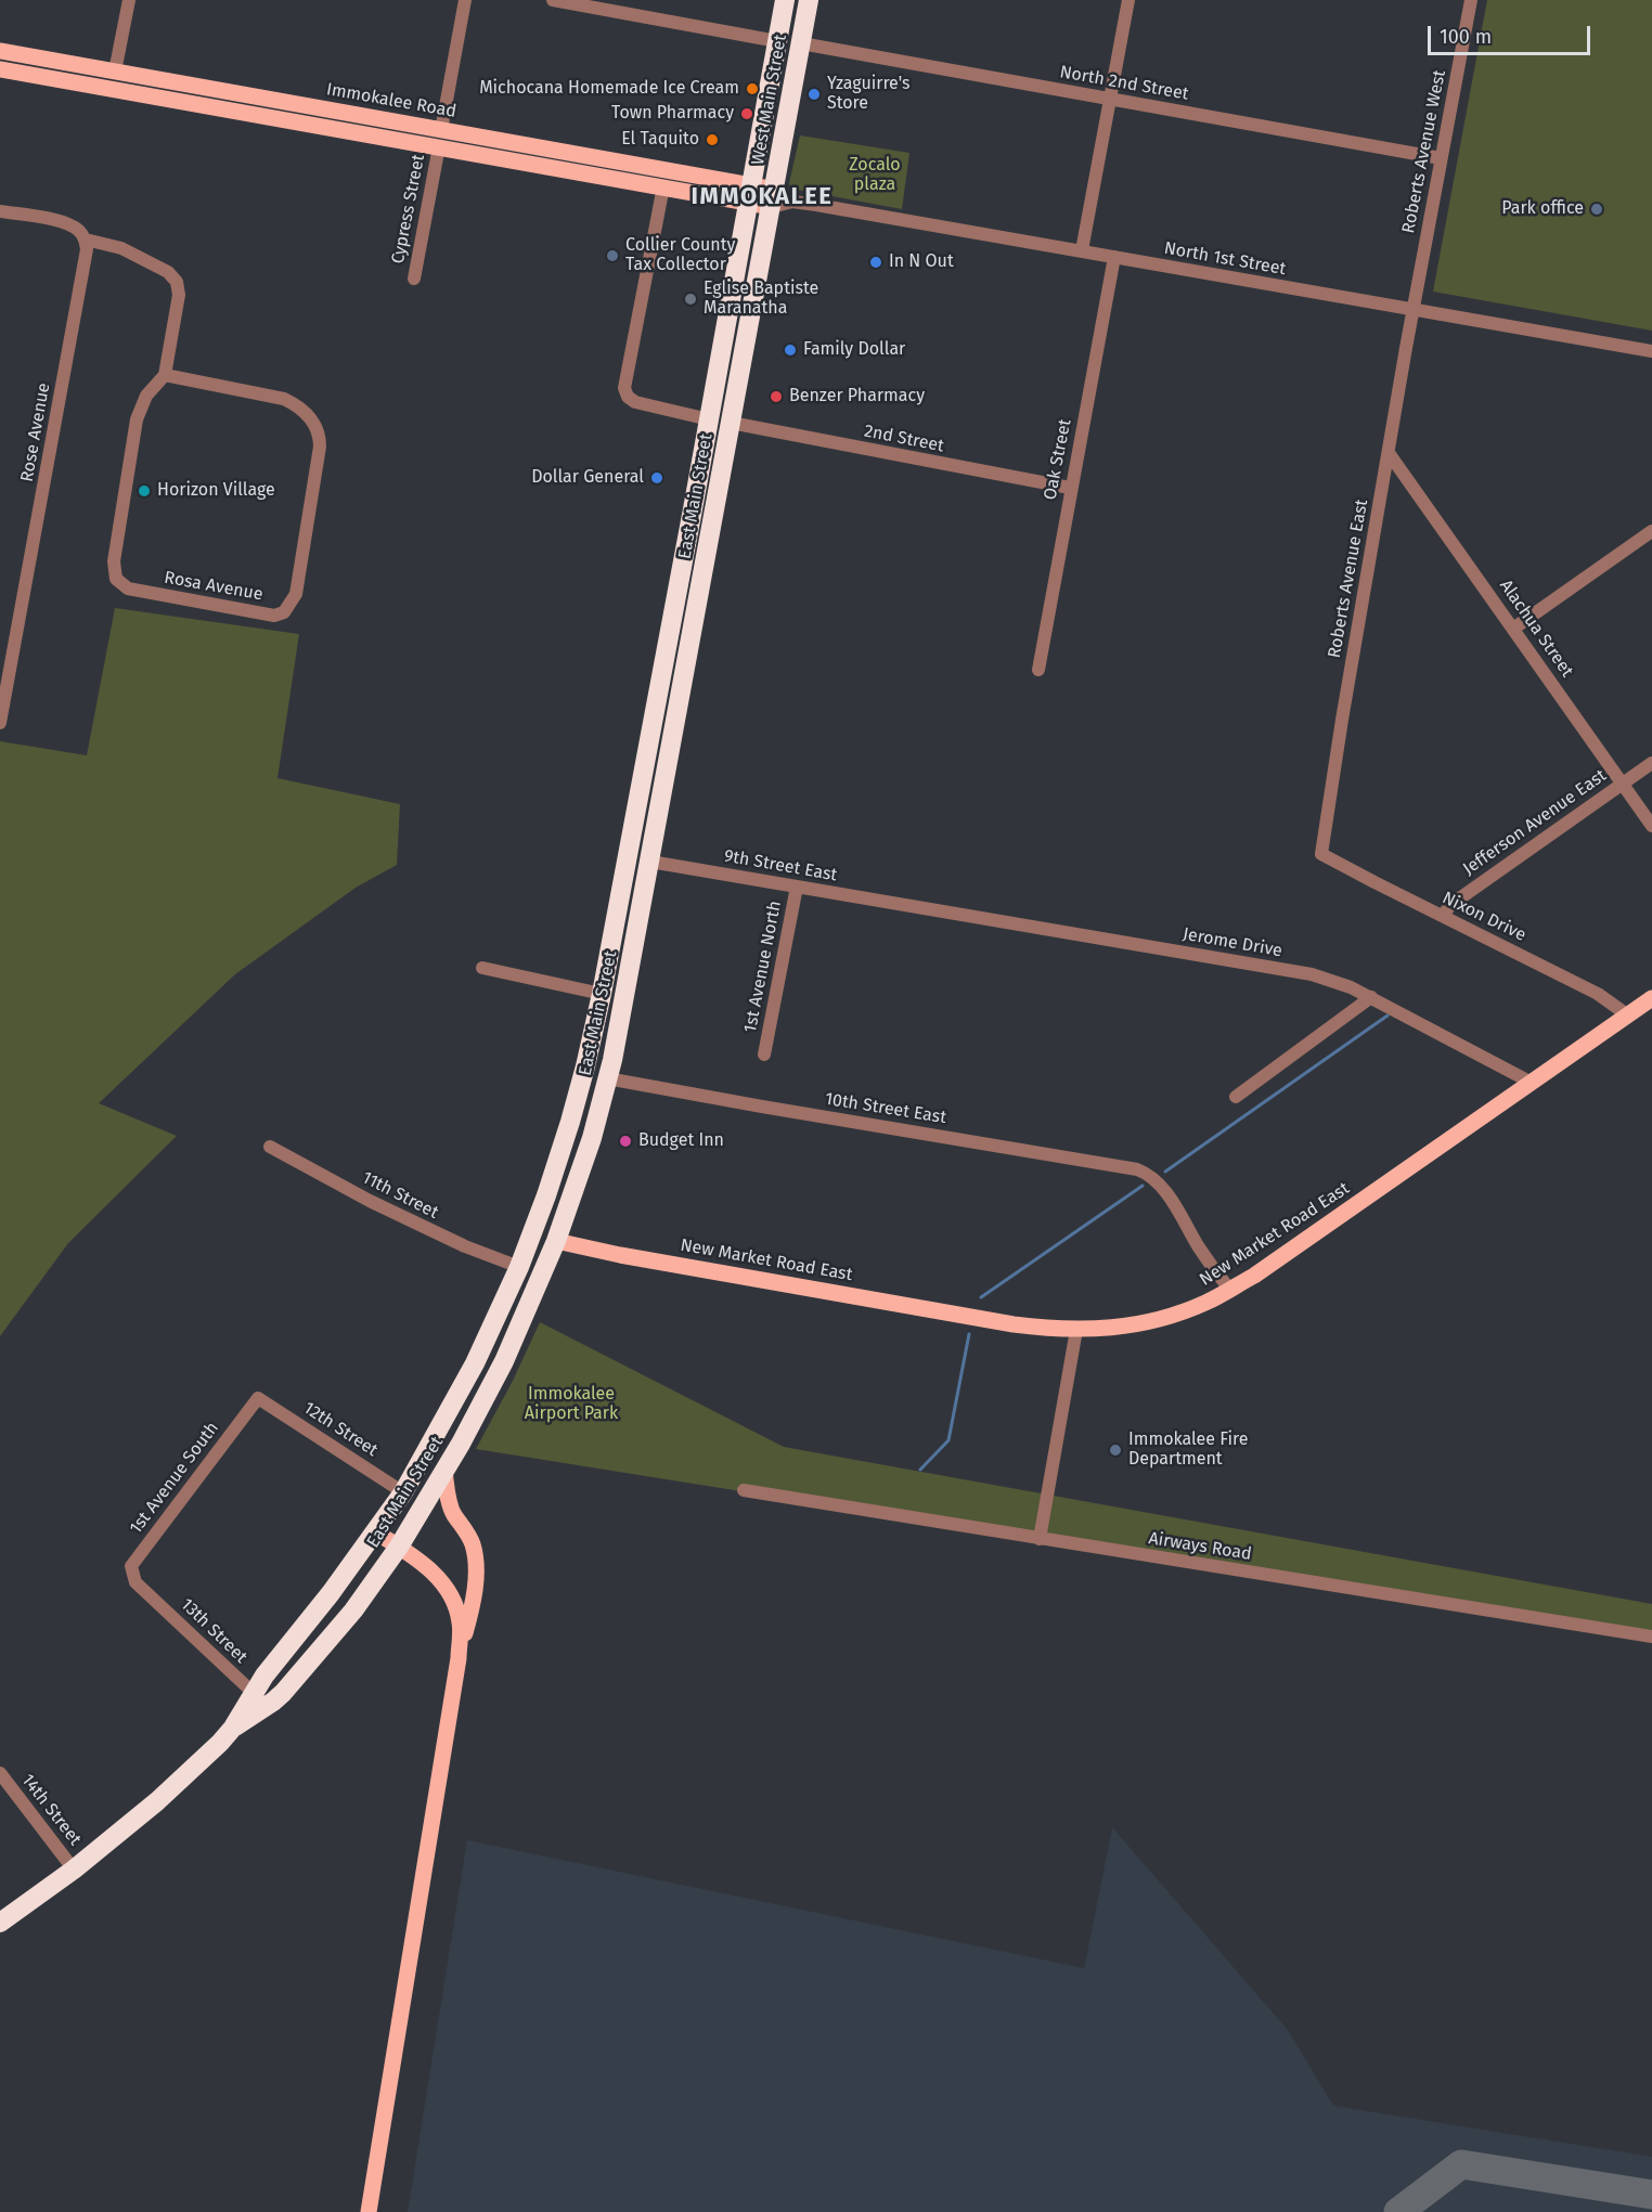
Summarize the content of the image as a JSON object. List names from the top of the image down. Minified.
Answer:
{"streets":{"highway":["West Main Street","East Main Street"],"main road":["Immokalee Road","New Market Road East"],"street":["North 2nd Street","Roberts Avenue West","Cypress Street","North 1st Street","Rose Avenue","2nd Street","Oak Street","Roberts Avenue East","Rosa Avenue","Alachua Street","Jefferson Avenue East","9th Street East","Nixon Drive","Jerome Drive","1st Avenue North","10th Street East","11th Street","12th Street","1st Avenue South","Airways Road","13th Street","14th Street"]},"crossings":[["North 2nd Street","West Main Street"],["North 2nd Street","Roberts Avenue West"],["West Main Street","Immokalee Road"],["West Main Street","North 1st Street"],["West Main Street","East Main Street"],["Immokalee Road","Cypress Street"],["Immokalee Road","North 1st Street"],["Immokalee Road","East Main Street"],["Roberts Avenue West","North 1st Street"],["Roberts Avenue West","Roberts Avenue East"],["North 1st Street","Oak Street"],["North 1st Street","East Main Street"],["North 1st Street","Roberts Avenue East"],["Rose Avenue","Rosa Avenue"],["2nd Street","Oak Street"],["2nd Street","East Main Street"],["East Main Street","9th Street East"],["East Main Street","10th Street East"],["East Main Street","11th Street"],["East Main Street","New Market Road East"],["East Main Street","12th Street"],["East Main Street","13th Street"],["East Main Street","14th Street"],["Roberts Avenue East","Alachua Street"],["Roberts Avenue East","Nixon Drive"],["Alachua Street","Jefferson Avenue East"],["Jefferson Avenue East","Nixon Drive"],["9th Street East","Jerome Drive"],["9th Street East","1st Avenue North"],["Nixon Drive","New Market Road East"],["Jerome Drive","New Market Road East"],["10th Street East","New Market Road East"],["12th Street","1st Avenue South"],["1st Avenue South","13th Street"]],"districts":["IMMOKALEE"],"parks":["Zocalo plaza","Immokalee Airport Park"],"places":["Michocana Homemade Ice Cream","Yzaguirre's Store","Town Pharmacy","El Taquito","Park office","Collier County Tax Collector","In N Out","Eglise Baptiste Maranatha","Family Dollar","Benzer Pharmacy","Dollar General","Horizon Village","Budget Inn","Immokalee Fire Department"],"scale_bar":"100 m"}
